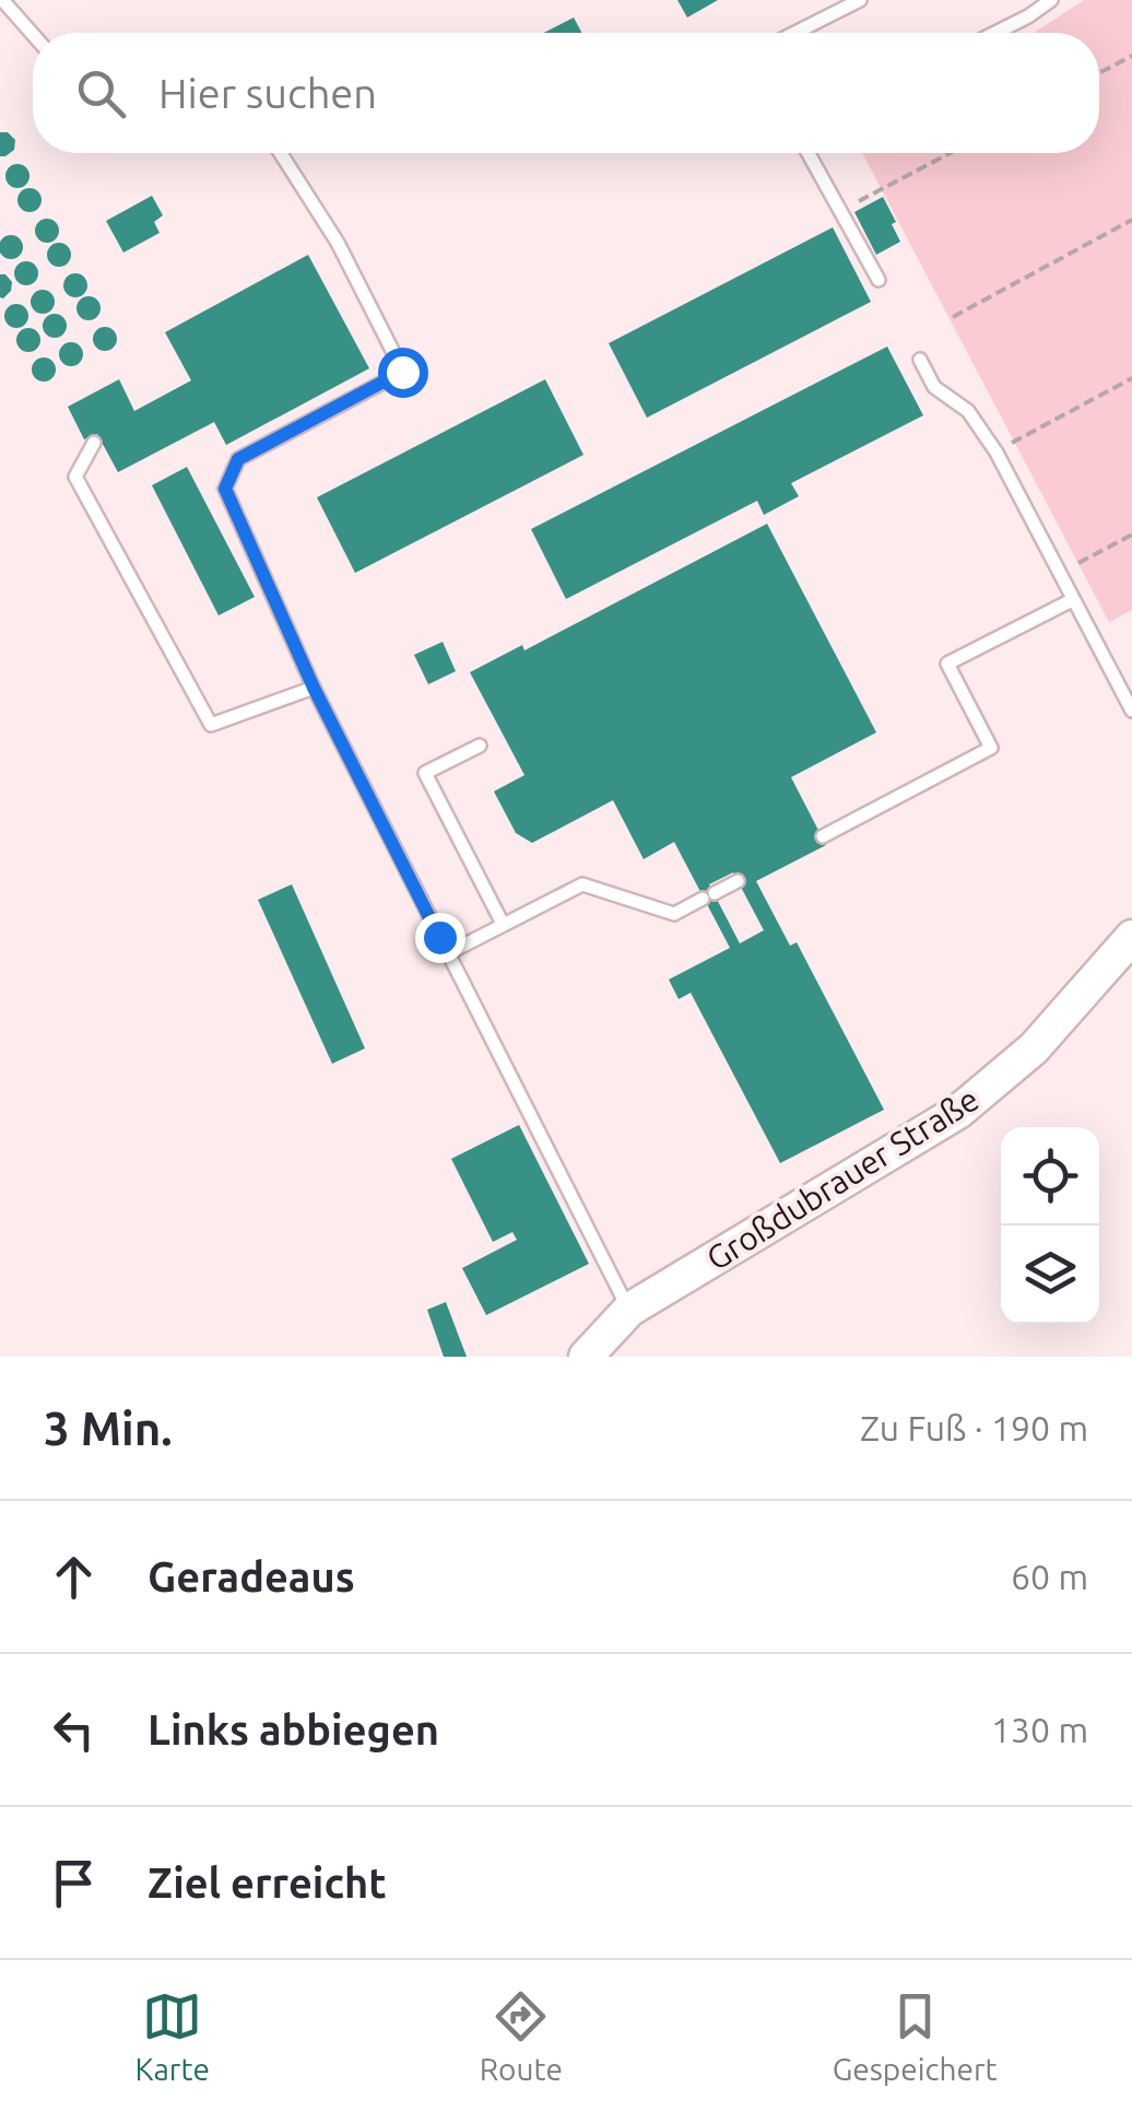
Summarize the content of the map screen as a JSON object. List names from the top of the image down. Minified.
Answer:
{"streets":{"main road":["Großdubrauer Straße"]},"page":{"search":"Hier suchen","heading":["3 Min.","Zu Fuß · 190 m"],"list":[["Geradeaus","60 m"],["Links abbiegen","130 m"],"Ziel erreicht"],"nav":["Karte","Route","Gespeichert"]}}
